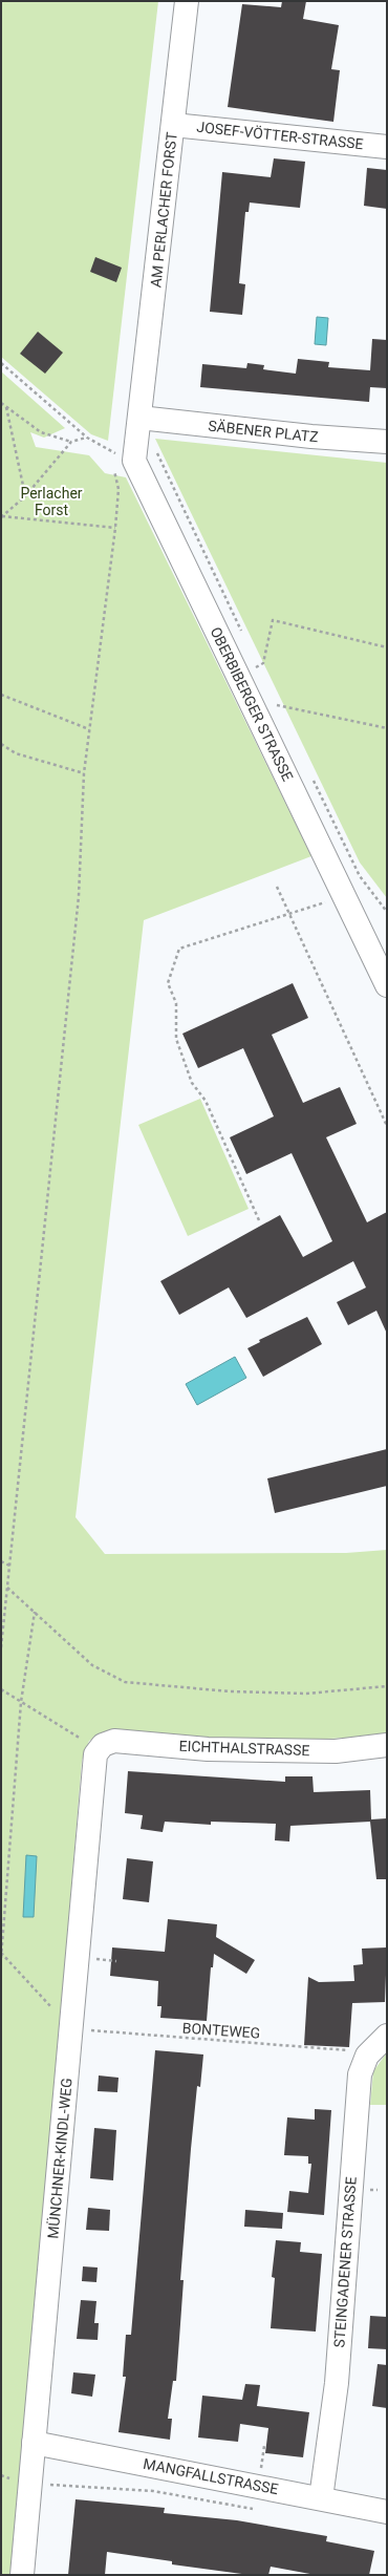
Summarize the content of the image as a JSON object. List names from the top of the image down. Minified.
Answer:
{"streets":{"street":["JOSEF-VÖTTER-STRASSE","AM PERLACHER FORST","SÄBENER PLATZ","OBERBIBERGER STRASSE","EICHTHALSTRASSE","MÜNCHNER-KINDL-WEG","STEINGADENER STRASSE","MANGFALLSTRASSE"],"path":["BONTEWEG"]},"crossings":[["JOSEF-VÖTTER-STRASSE","AM PERLACHER FORST"],["AM PERLACHER FORST","SÄBENER PLATZ"],["AM PERLACHER FORST","OBERBIBERGER STRASSE"],["SÄBENER PLATZ","OBERBIBERGER STRASSE"],["EICHTHALSTRASSE","MÜNCHNER-KINDL-WEG"],["BONTEWEG","MÜNCHNER-KINDL-WEG"],["BONTEWEG","STEINGADENER STRASSE"],["MÜNCHNER-KINDL-WEG","MANGFALLSTRASSE"],["STEINGADENER STRASSE","MANGFALLSTRASSE"]],"parks":["Perlacher Forst"]}
